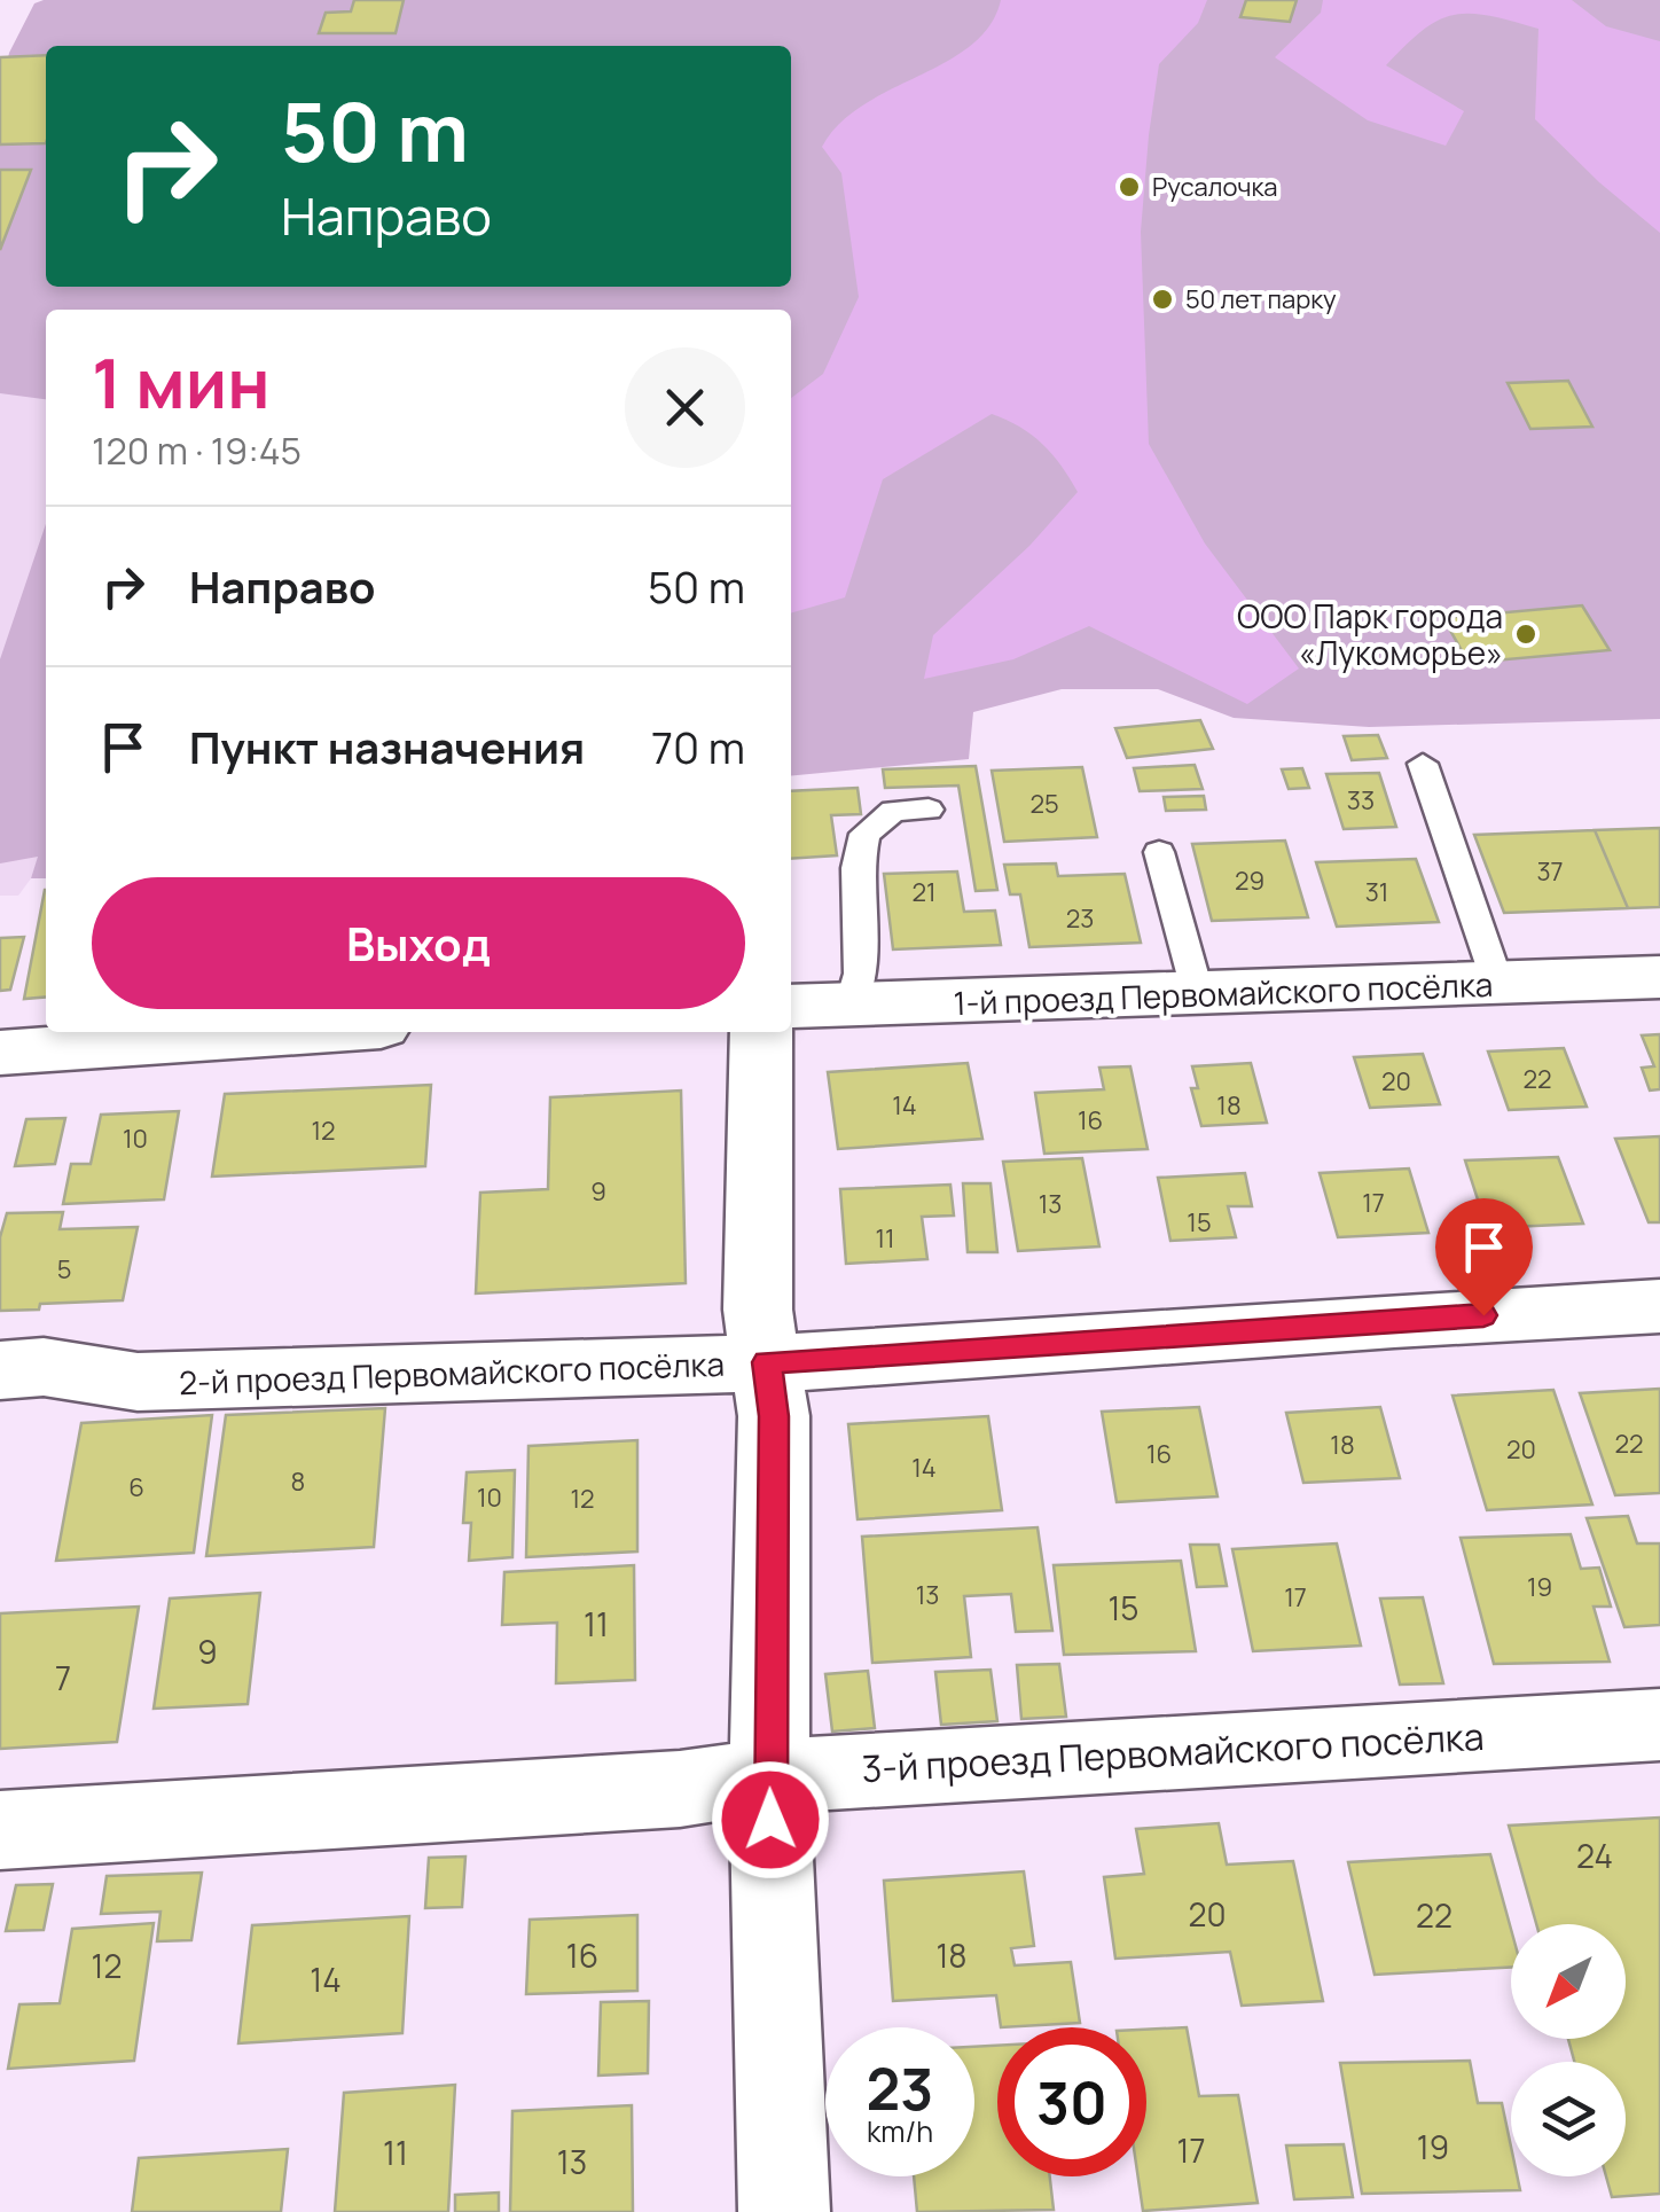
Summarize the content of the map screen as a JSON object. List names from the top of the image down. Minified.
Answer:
{"streets":{"street":["1-й проезд Первомайского посёлка","2-й проезд Первомайского посёлка","3-й проезд Первомайского посёлка"]},"places":["Русалочка","50 лет парку","ООО Парк города «Лукоморье»"],"house_numbers":["33","25","37","29","21","31","23","22","20","14","18","16","12","10","9","17","13","15","11","5","22","18","20","16","14","8","6","10","12","19","13","17","15","11","9","7","24","20","22","16","18","12","14","19","17","11","13"],"north":"bottom left","page":{"turn":["50 m","Направо"],"heading":["1 мин","120 m · 19:45"],"list":[{"name":"Направо","value":"50 m"},{"name":"Пункт назначения","value":"70 m"}],"buttons":"Выход","speed":"23 km/h","limit":"30"}}
